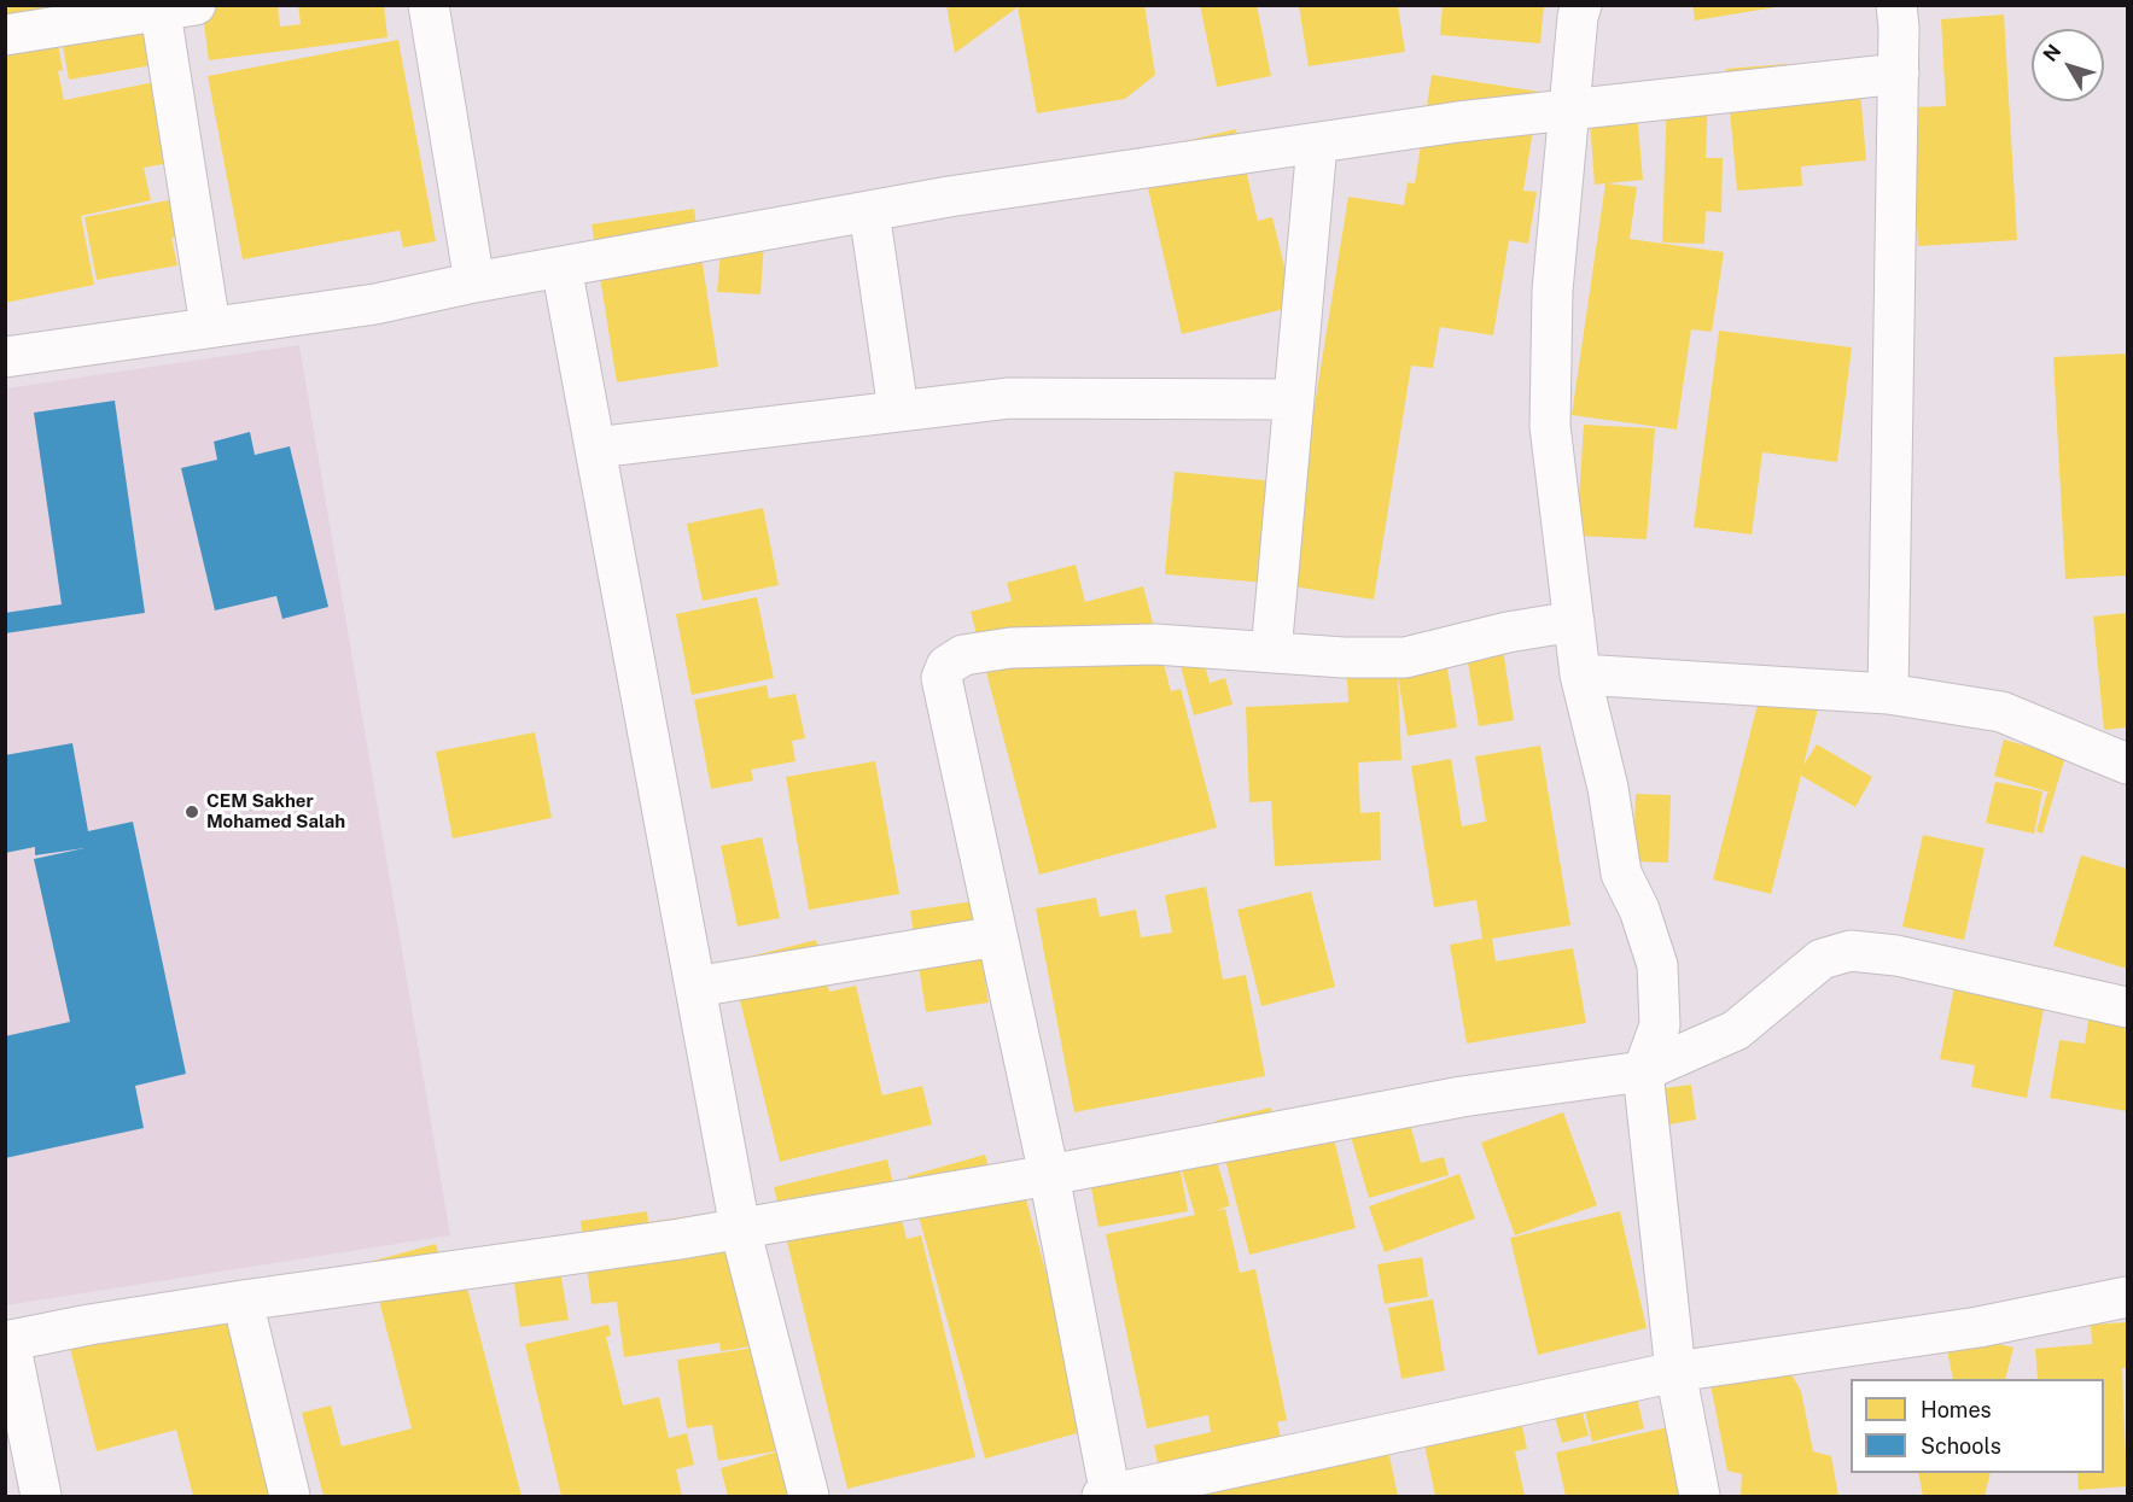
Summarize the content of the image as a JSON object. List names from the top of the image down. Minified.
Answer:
{"places":["CEM Sakher Mohamed Salah"],"legend":["Homes","Schools"],"north":"top left"}
